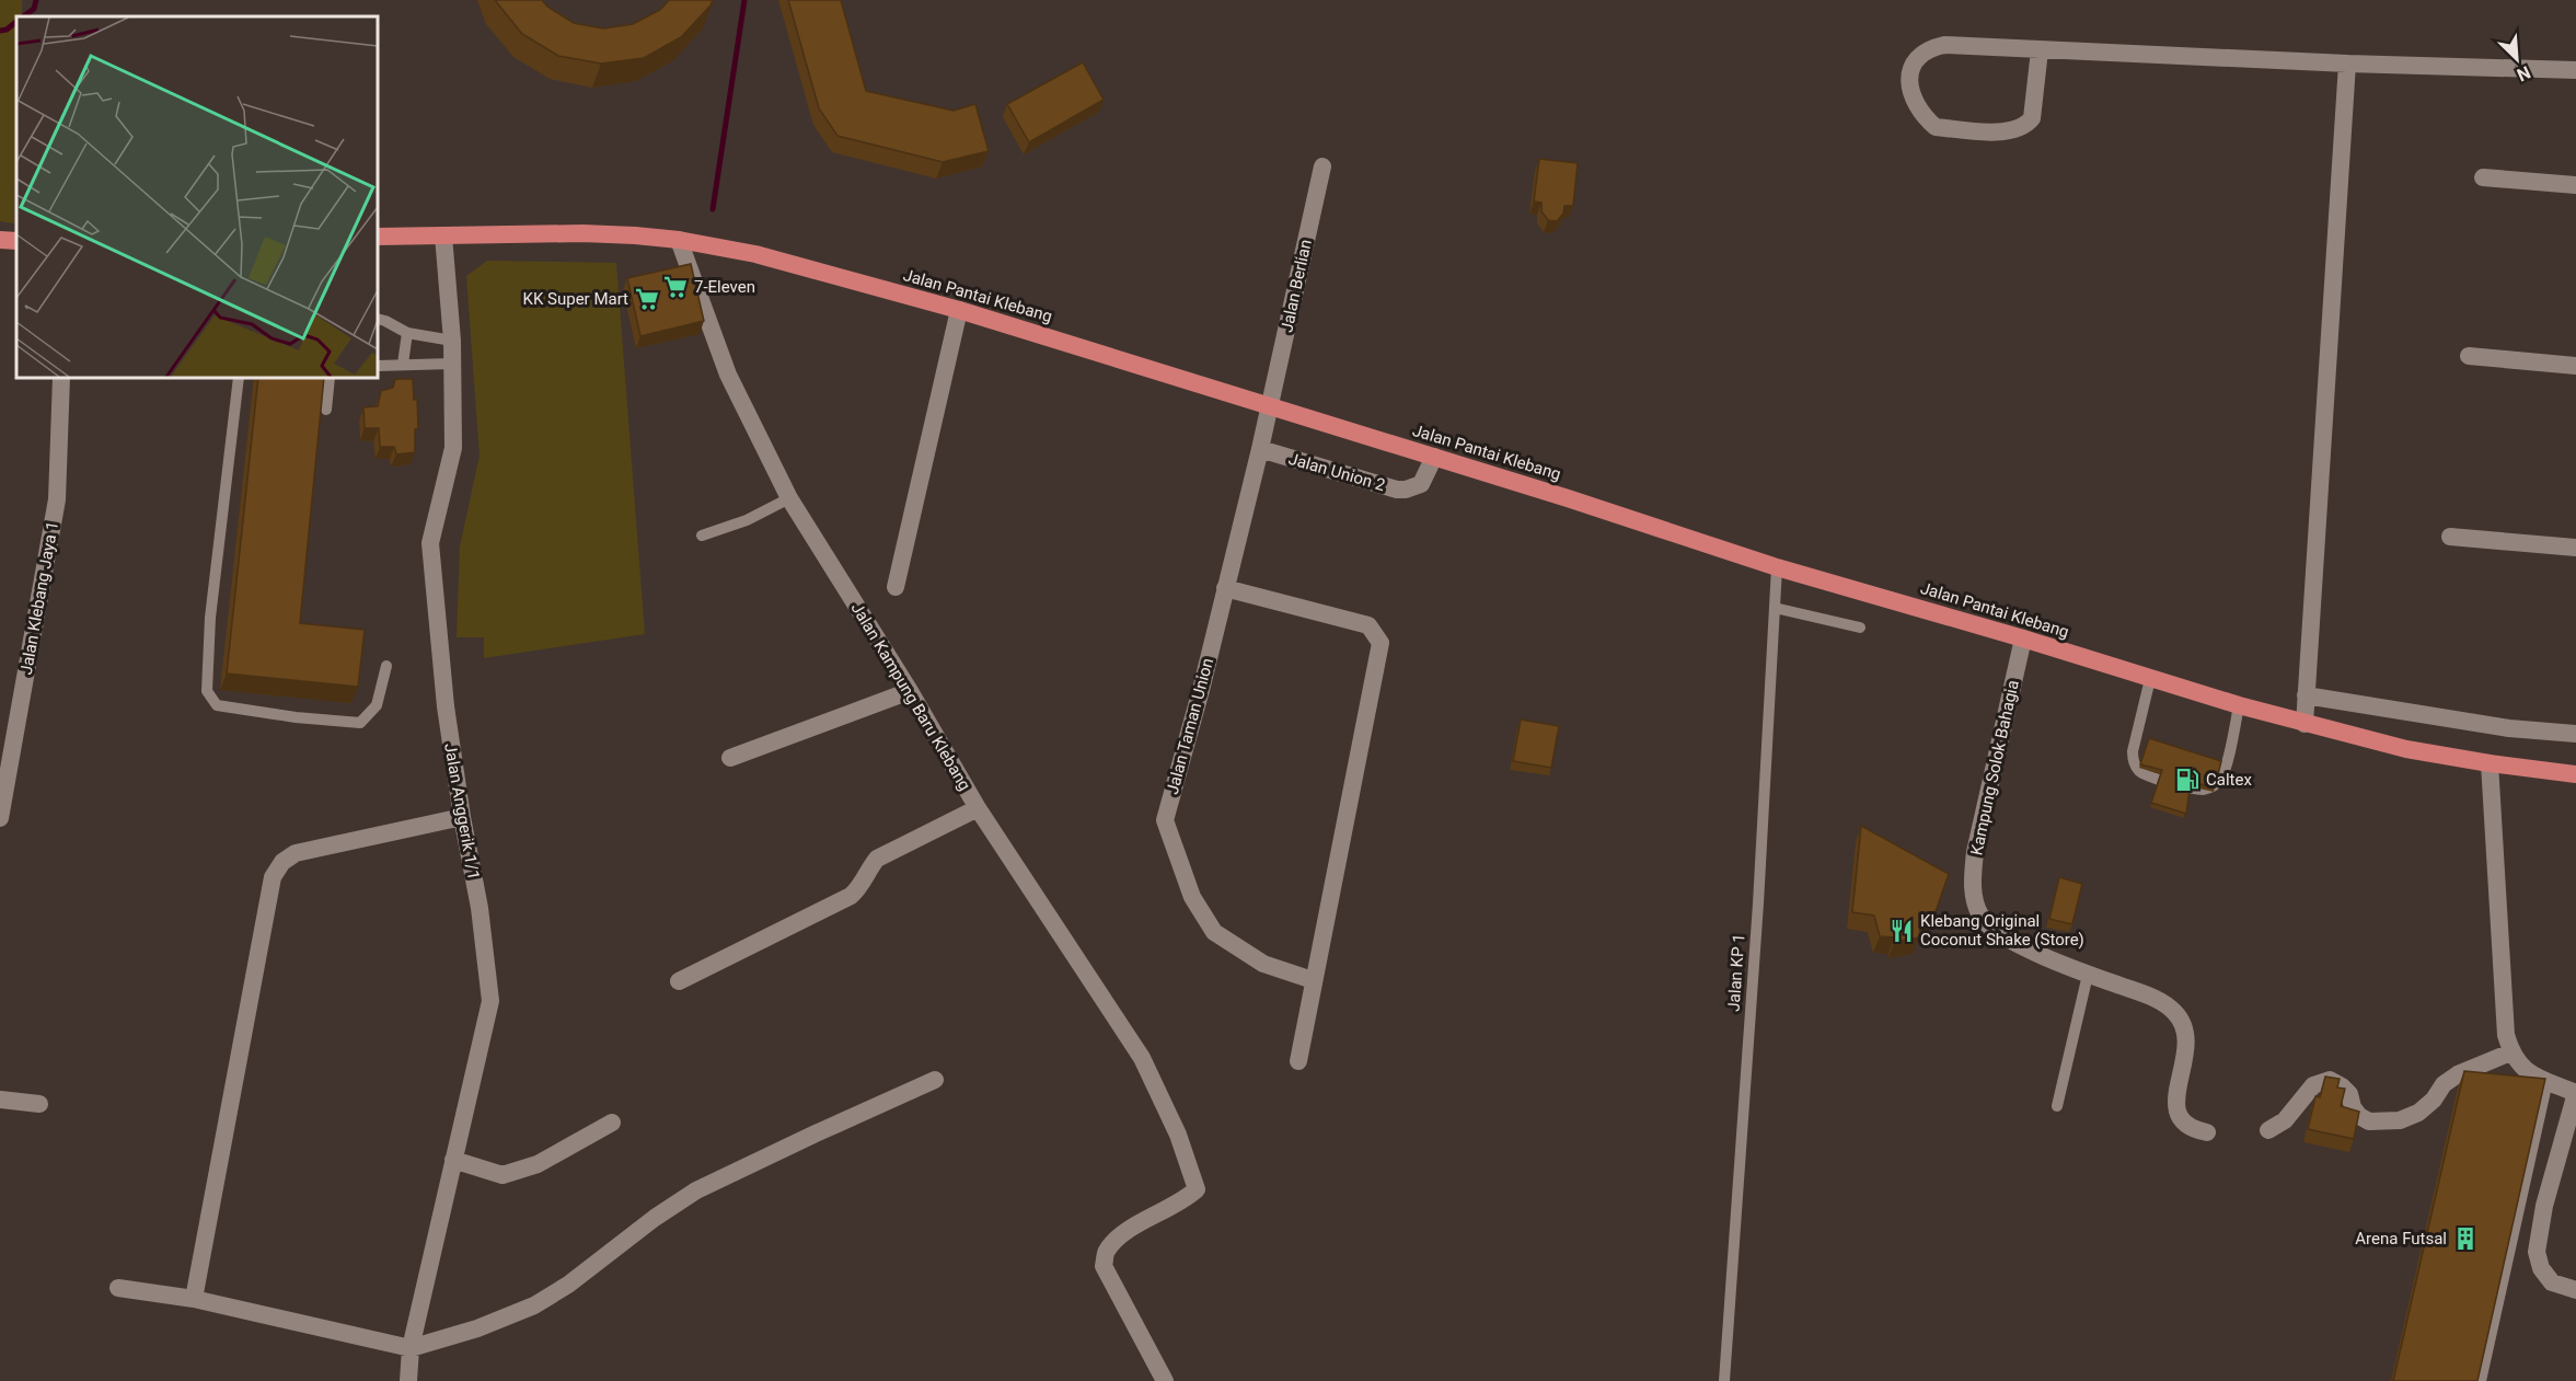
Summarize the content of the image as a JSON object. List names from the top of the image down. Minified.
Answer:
{"streets":{"highway":["Jalan Pantai Klebang"],"street":["Jalan Berlian","Jalan Union 2","Jalan Klebang Jaya 1","Jalan Kampung Baru Klebang","Jalan Taman Union","Kampung Solok Bahagia","Jalan Anggerik 1/1"],"lane":["Jalan KP 1"]},"crossings":[["Jalan Berlian","Jalan Pantai Klebang"],["Jalan Berlian","Jalan Taman Union"],["Jalan Pantai Klebang","Jalan Union 2"],["Jalan Pantai Klebang","Jalan Kampung Baru Klebang"],["Jalan Pantai Klebang","Jalan Taman Union"],["Jalan Pantai Klebang","Kampung Solok Bahagia"],["Jalan Pantai Klebang","Jalan Anggerik 1/1"],["Jalan Pantai Klebang","Jalan KP 1"],["Jalan Union 2","Jalan Taman Union"]],"places":{"supermarket":["7-Eleven","KK Super Mart"],"fuel station":["Caltex"],"restaurant":["Klebang Original Coconut Shake (Store)"],"building":["Arena Futsal"]},"north":"bottom right"}
